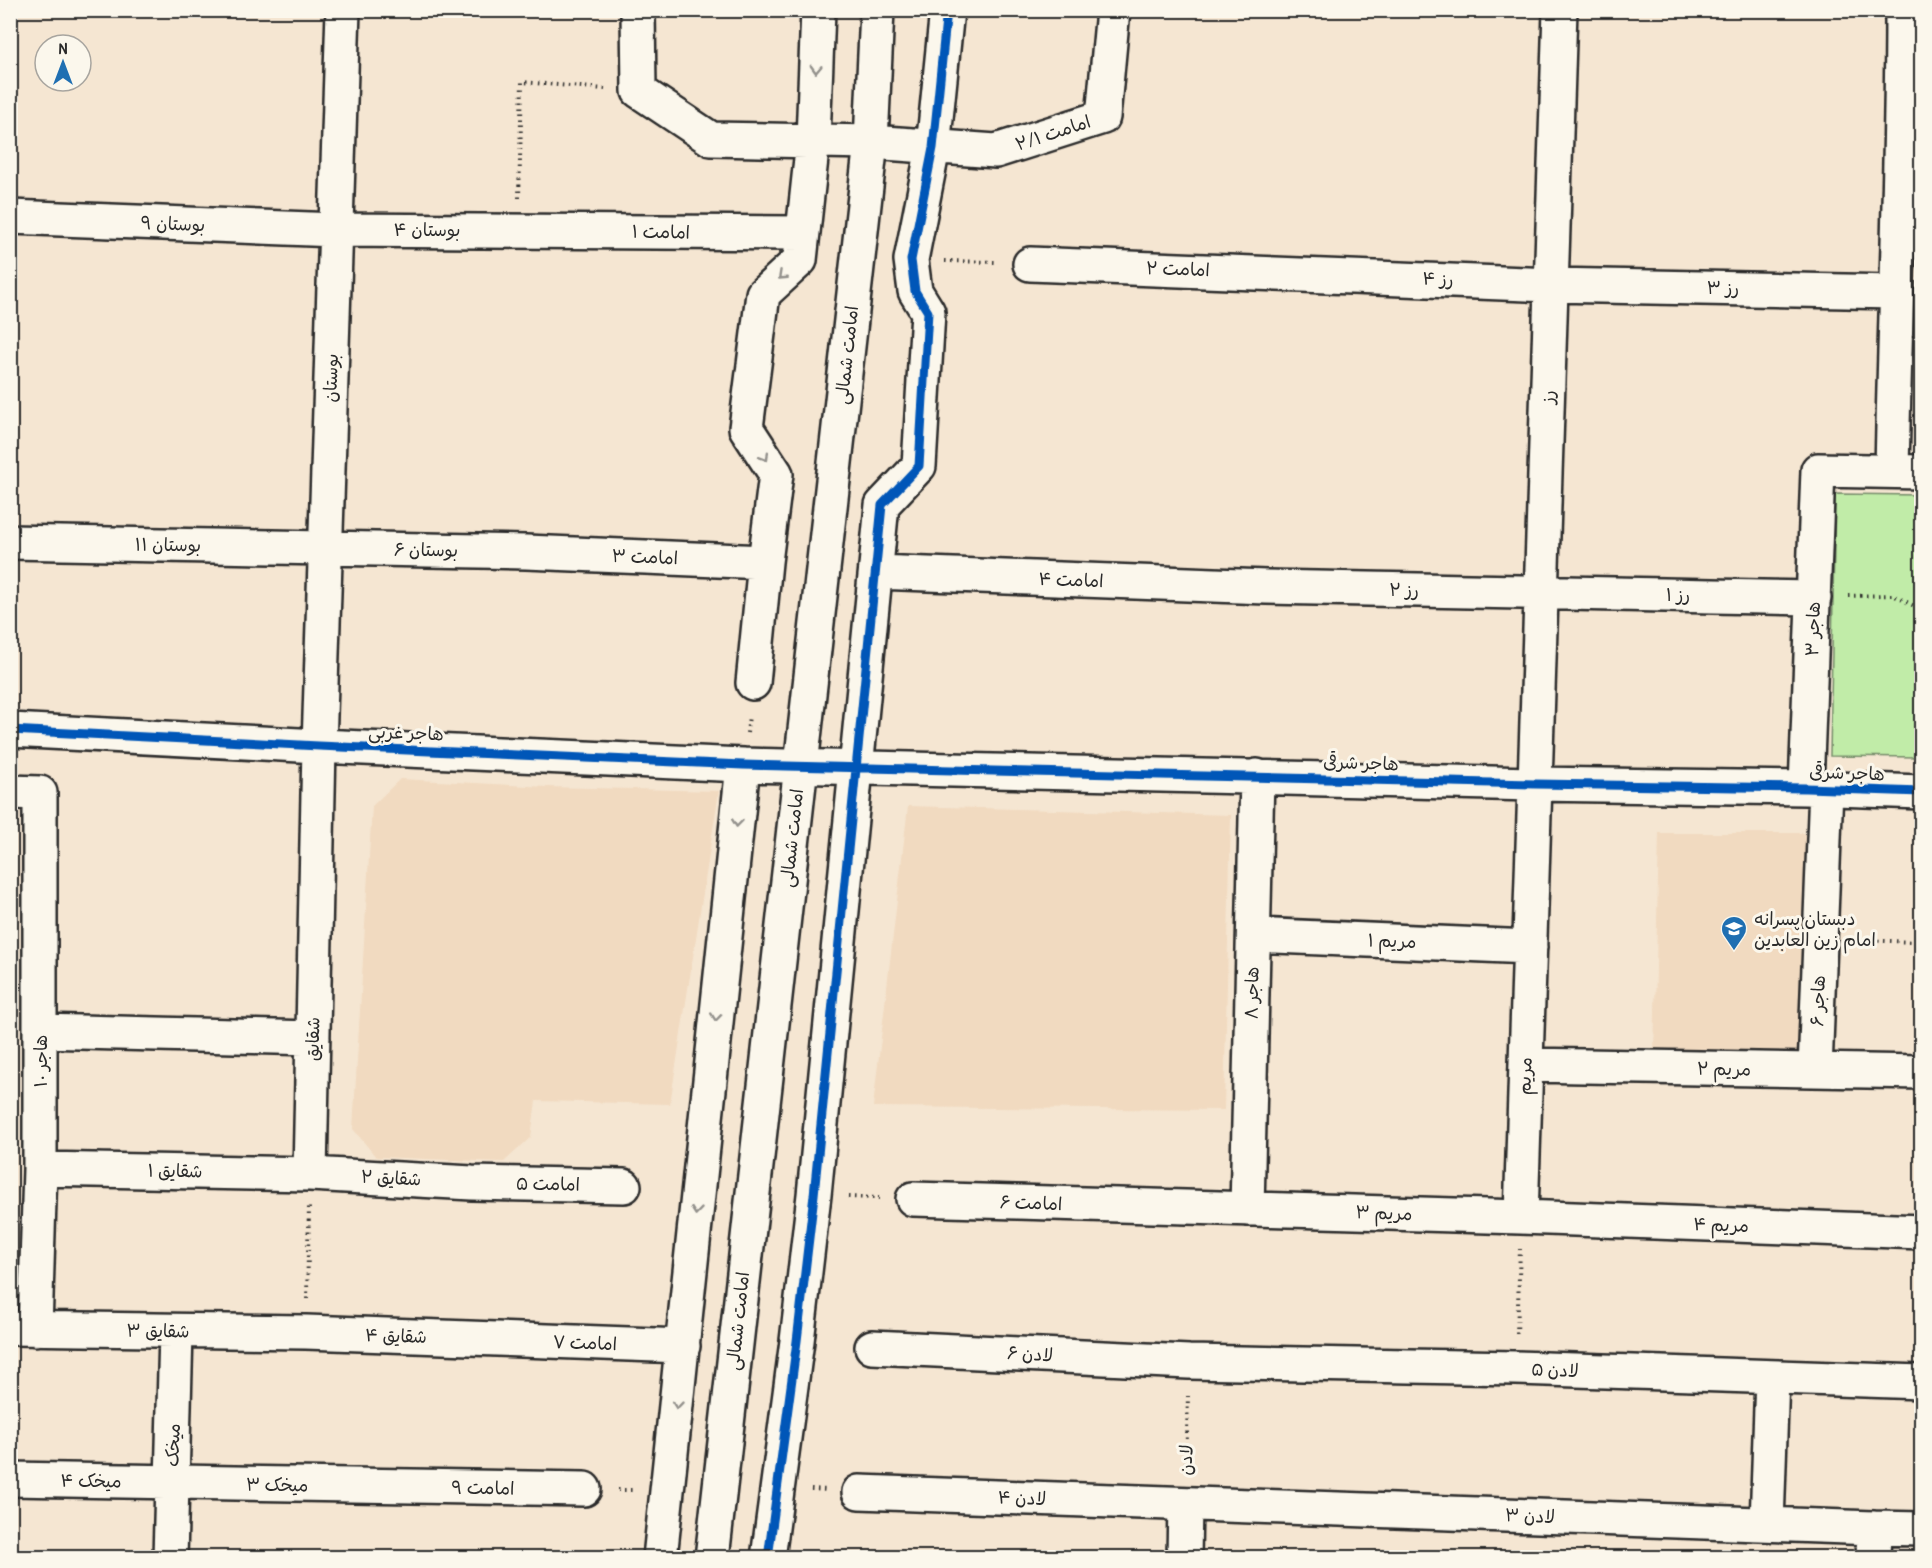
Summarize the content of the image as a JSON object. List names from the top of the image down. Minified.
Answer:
{"streets":{"street":["امامت ۲/۱","بوستان ۹","بوستان ۴","امامت ۱","امامت ۲","رز ۴","رز ۳","امامت شمالی","بوستان","رز","بوستان ۱۱","بوستان ۶","امامت ۳","امامت ۴","رز ۲","رز ۱","هاجر ۳","هاجر غربی","هاجر شرقی","مریم ۱","هاجر ۸","هاجر ۶","شقایق","هاجر ۱۰","مریم ۲","مریم","شقایق ۱","شقایق ۲","امامت ۵","امامت ۶","مریم ۳","مریم ۴","شقایق ۳","شقایق ۴","امامت ۷","لادن ۶","لادن ۵","میخک","میخک ۴","میخک ۳","امامت ۹","لادن ۴","لادن ۳"],"path":["لادن"]},"crossings":[["بوستان ۹","بوستان ۴"],["بوستان ۹","بوستان"],["بوستان ۴","امامت ۱"],["بوستان ۴","بوستان"],["امامت ۲","رز ۴"],["رز ۴","رز ۳"],["رز ۴","رز"],["رز ۳","رز"],["امامت شمالی","هاجر غربی"],["امامت شمالی","هاجر شرقی"],["بوستان","بوستان ۱۱"],["بوستان","بوستان ۶"],["بوستان","هاجر غربی"],["بوستان","شقایق"],["رز","رز ۲"],["رز","رز ۱"],["رز","هاجر شرقی"],["رز","مریم"],["بوستان ۱۱","بوستان ۶"],["بوستان ۶","امامت ۳"],["امامت ۴","رز ۲"],["رز ۲","رز ۱"],["رز ۱","هاجر ۳"],["هاجر ۳","هاجر شرقی"],["هاجر ۳","هاجر ۶"],["هاجر غربی","هاجر شرقی"],["هاجر غربی","شقایق"],["هاجر شرقی","هاجر ۸"],["هاجر شرقی","هاجر ۶"],["هاجر شرقی","مریم"],["مریم ۱","هاجر ۸"],["مریم ۱","مریم"],["هاجر ۸","امامت ۶"],["هاجر ۸","مریم ۳"],["هاجر ۶","مریم ۲"],["شقایق","شقایق ۱"],["شقایق","شقایق ۲"],["هاجر ۱۰","شقایق ۱"],["هاجر ۱۰","شقایق ۳"],["مریم ۲","مریم"],["مریم","مریم ۳"],["مریم","مریم ۴"],["شقایق ۱","شقایق ۲"],["شقایق ۲","امامت ۵"],["امامت ۶","مریم ۳"],["مریم ۳","مریم ۴"],["شقایق ۳","شقایق ۴"],["شقایق ۳","میخک"],["شقایق ۴","امامت ۷"],["لادن ۶","لادن ۵"],["لادن ۶","لادن"],["لادن ۵","لادن"],["میخک","میخک ۴"],["میخک","میخک ۳"],["لادن","لادن ۴"],["لادن","لادن ۳"],["میخک ۴","میخک ۳"],["میخک ۳","امامت ۹"],["لادن ۴","لادن ۳"]],"places":{"school or university":["دبستان پسرانه امام زین العابدین"]},"north":"top"}
